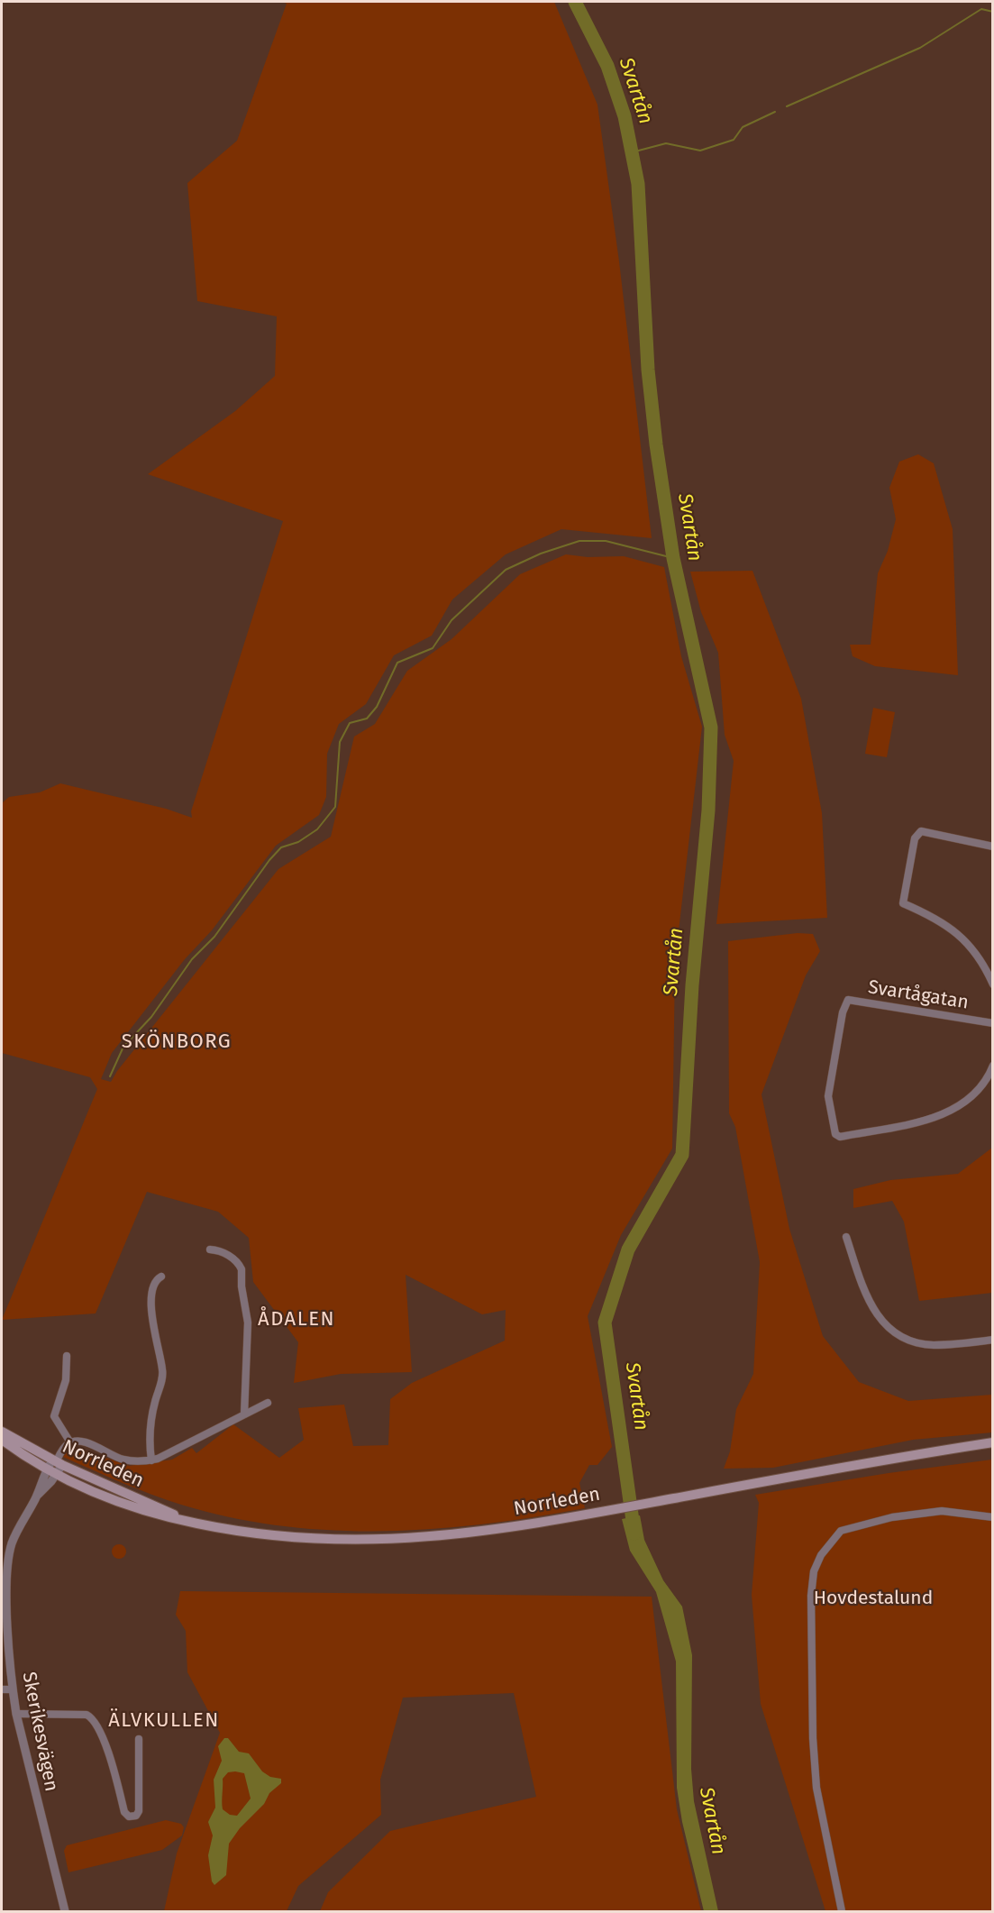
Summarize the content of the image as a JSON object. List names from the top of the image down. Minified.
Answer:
{"streets":{"main road":["Norrleden"],"street":["Svartågatan","Skerikesvägen"]},"crossings":[["Norrleden","Skerikesvägen"]],"districts":["SKÖNBORG","ÅDALEN","ÄLVKULLEN"],"water":["Svartån"],"parks":["Hovdestalund"]}
